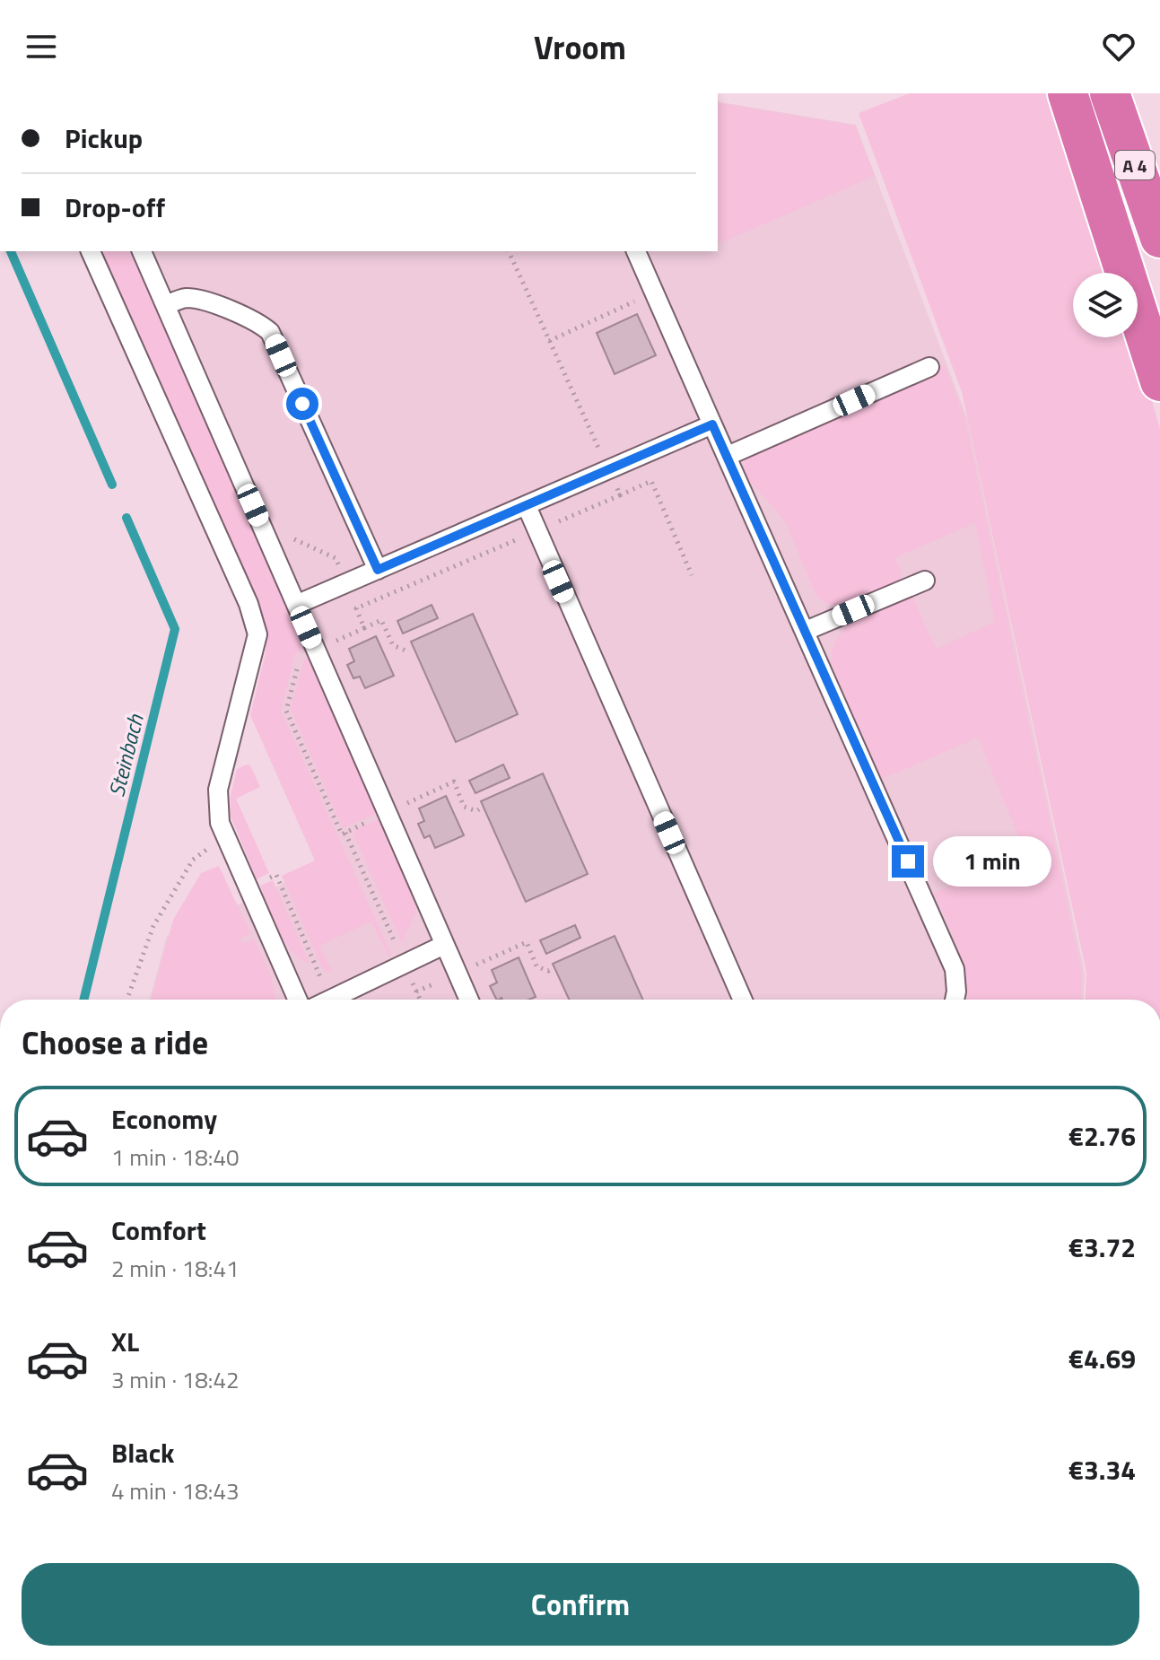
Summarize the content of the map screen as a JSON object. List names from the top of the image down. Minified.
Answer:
{"streets":{"highway":["A 4"]},"water":["Steinbach"],"page":{"header":"Vroom","banner":["Pickup","Drop-off"],"bubble":"1 min","heading":"Choose a ride","list":[{"name":"Economy","note":"1 min · 18:40","value":"€2.76"},{"name":"Comfort","note":"2 min · 18:41","value":"€3.72"},{"name":"XL","note":"3 min · 18:42","value":"€4.69"},{"name":"Black","note":"4 min · 18:43","value":"€3.34"}],"buttons":"Confirm"}}
